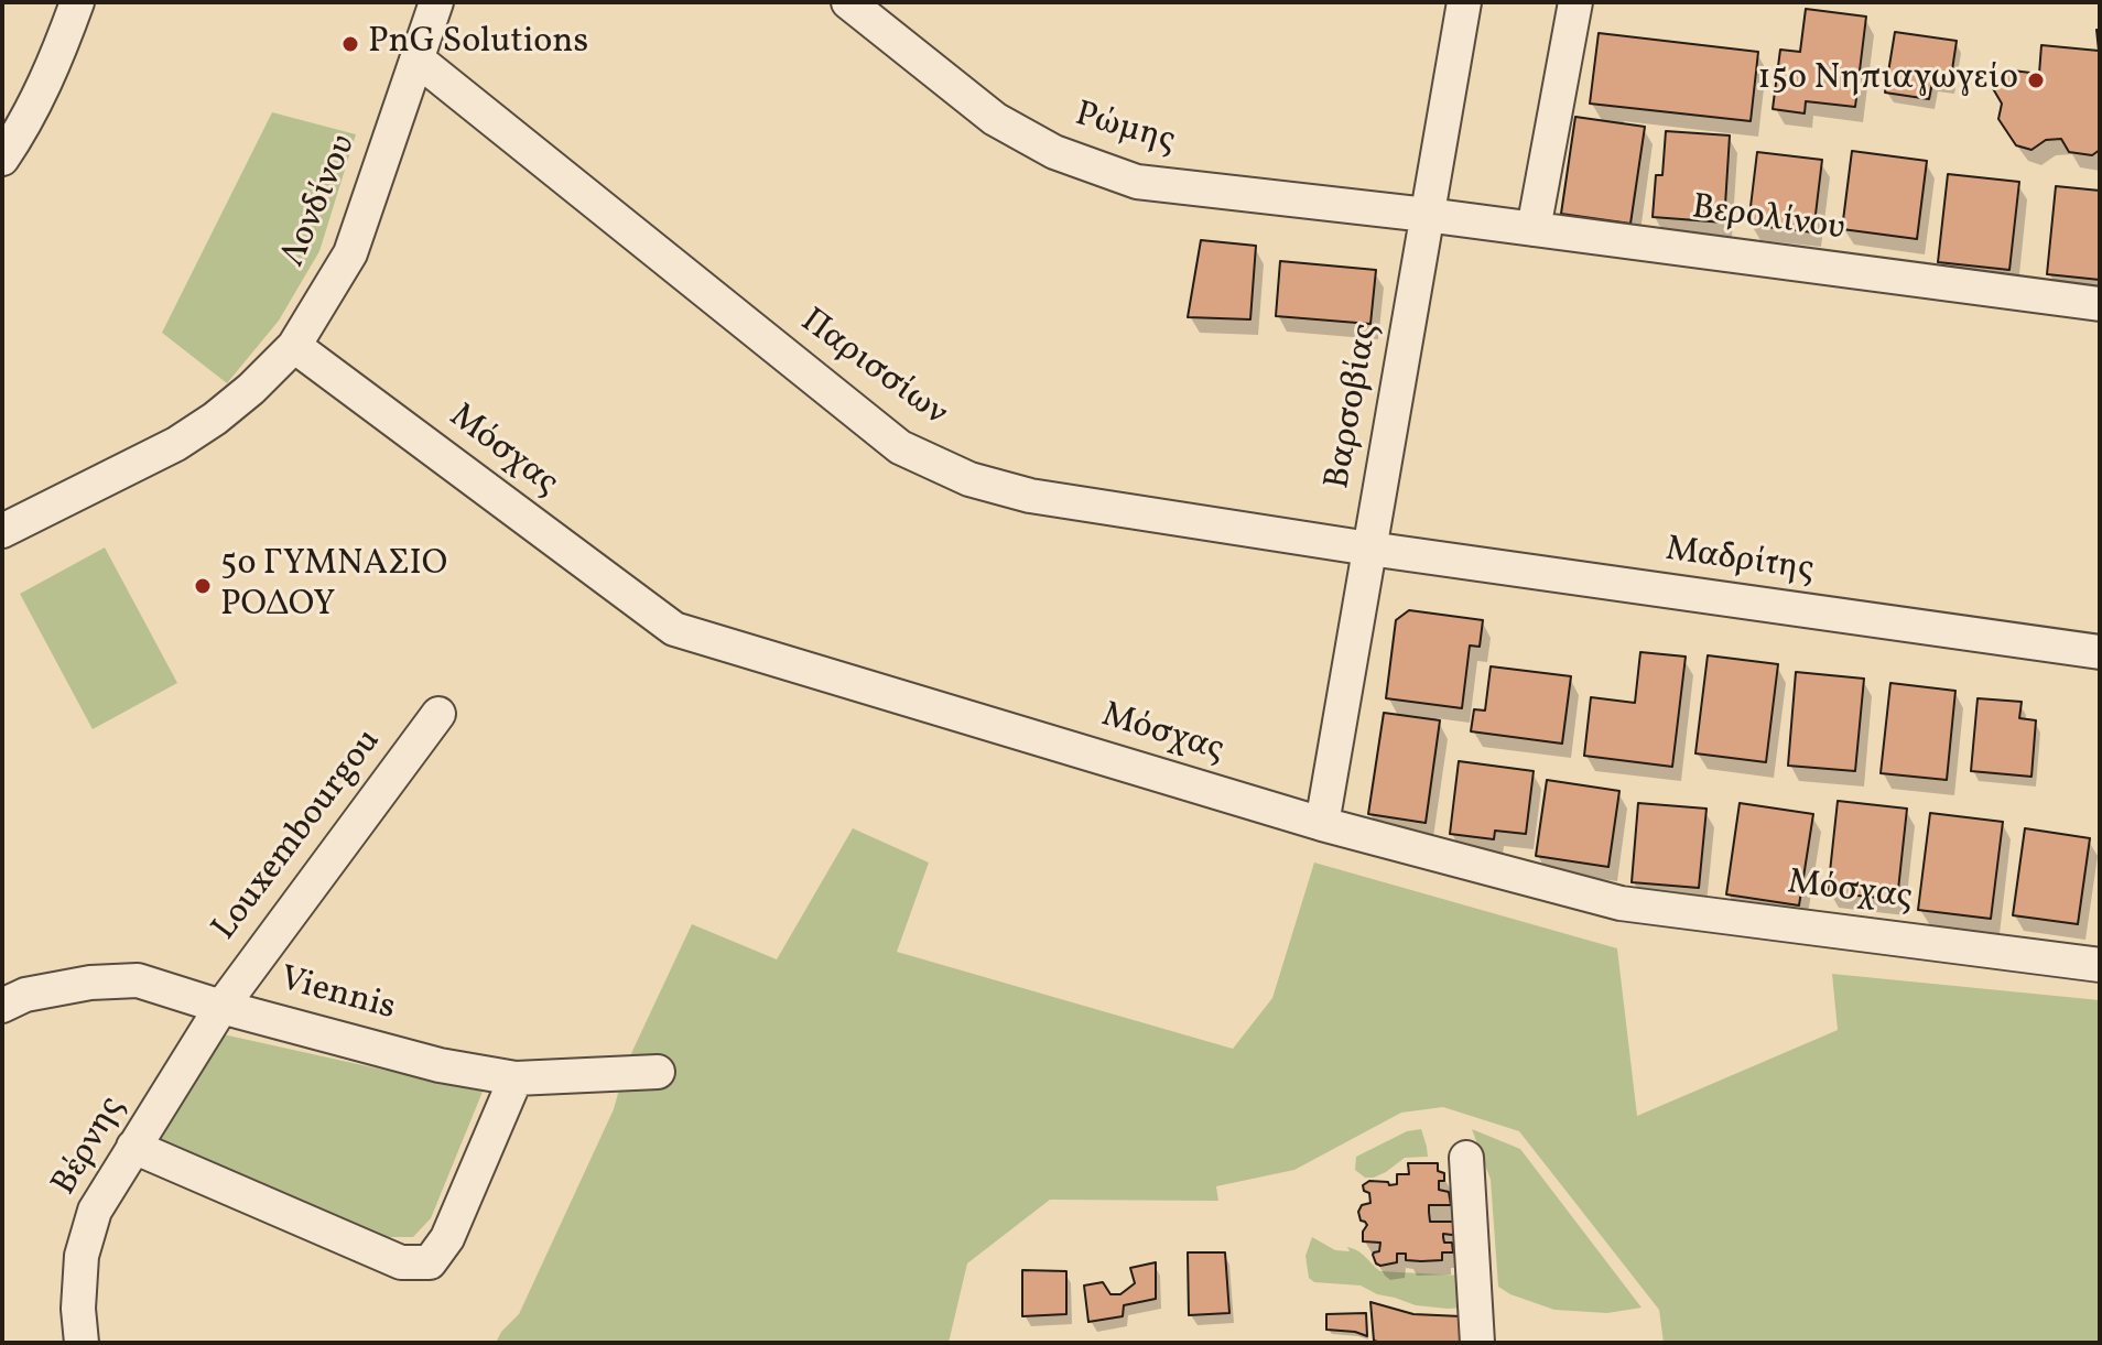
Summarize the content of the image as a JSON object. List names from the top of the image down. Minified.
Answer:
{"streets":{"street":["Ρώμης","Λονδίνου","Βερολίνου","Παρισσίων","Βαρσοβίας","Μόσχας","Μαδρίτης","Louxembourgou","Viennis","Βέρνης"]},"crossings":[["Ρώμης","Βερολίνου"],["Ρώμης","Βαρσοβίας"],["Λονδίνου","Παρισσίων"],["Λονδίνου","Μόσχας"],["Βερολίνου","Βαρσοβίας"],["Παρισσίων","Βαρσοβίας"],["Παρισσίων","Μαδρίτης"],["Βαρσοβίας","Μόσχας"],["Βαρσοβίας","Μαδρίτης"],["Louxembourgou","Viennis"],["Louxembourgou","Βέρνης"],["Viennis","Βέρνης"]],"places":["PnG Solutions","15ο Νηπιαγωγείο","5ο ΓΥΜΝΑΣΙΟ ΡΟΔΟΥ"]}
